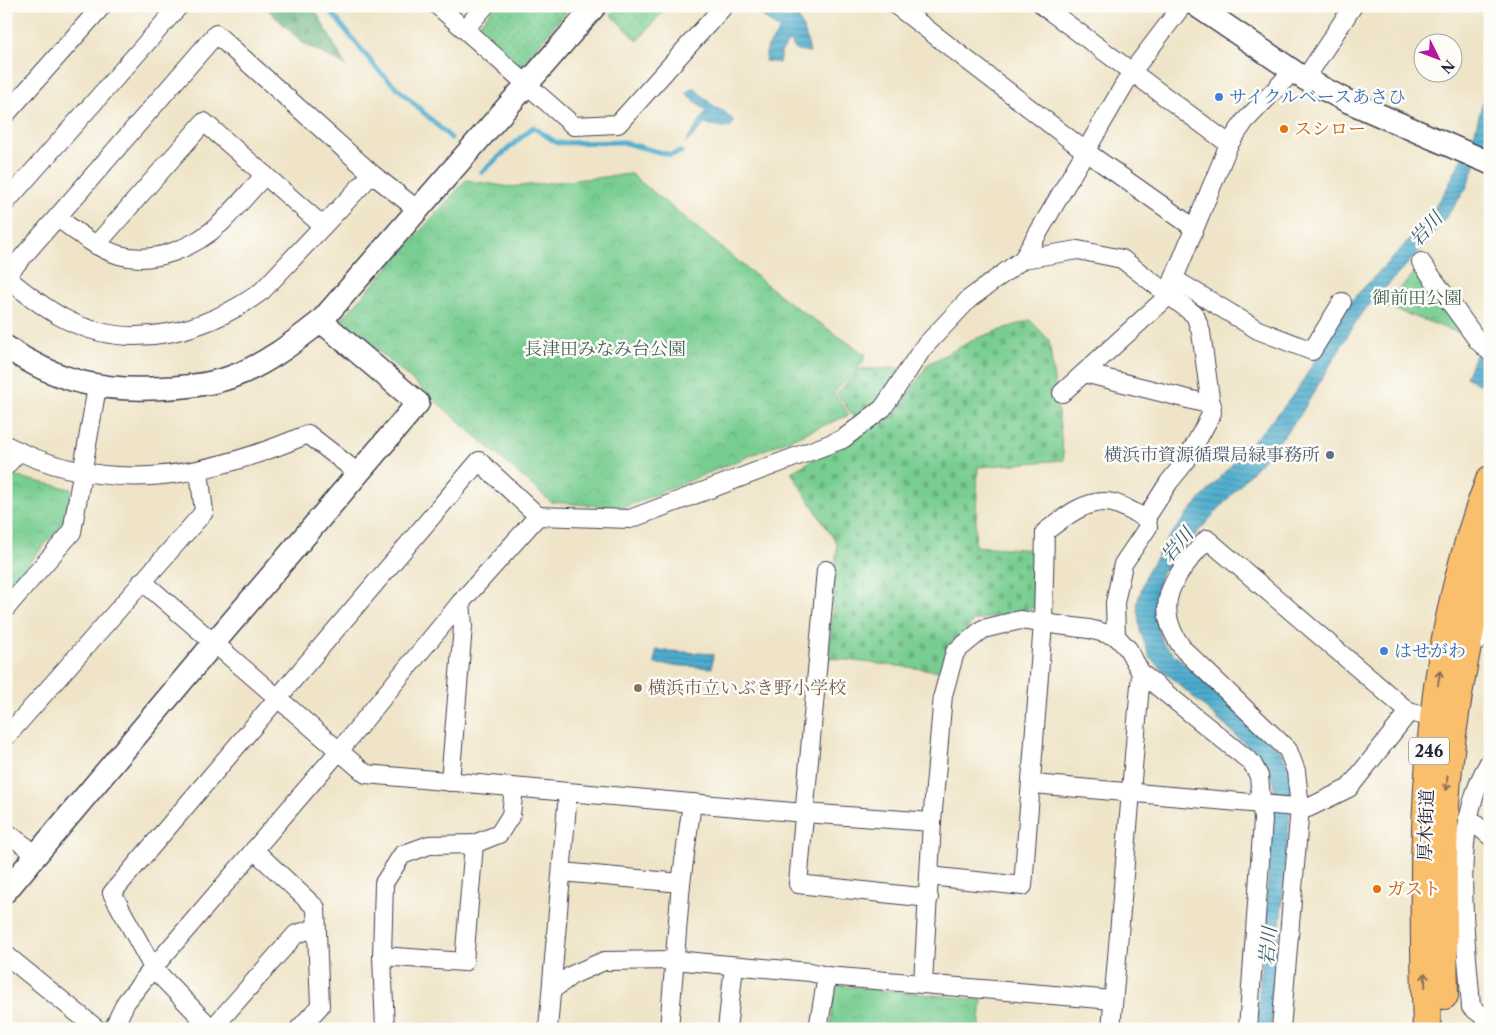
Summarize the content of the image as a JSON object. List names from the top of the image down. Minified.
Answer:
{"streets":{"highway":["246","厚木街道"]},"water":["岩川"],"parks":["御前田公園","長津田みなみ台公園"],"places":["サイクルベースあさひ","スシロー","横浜市資源循環局緑事務所","はせがわ","横浜市立いぶき野小学校","ガスト"],"north":"bottom right"}
